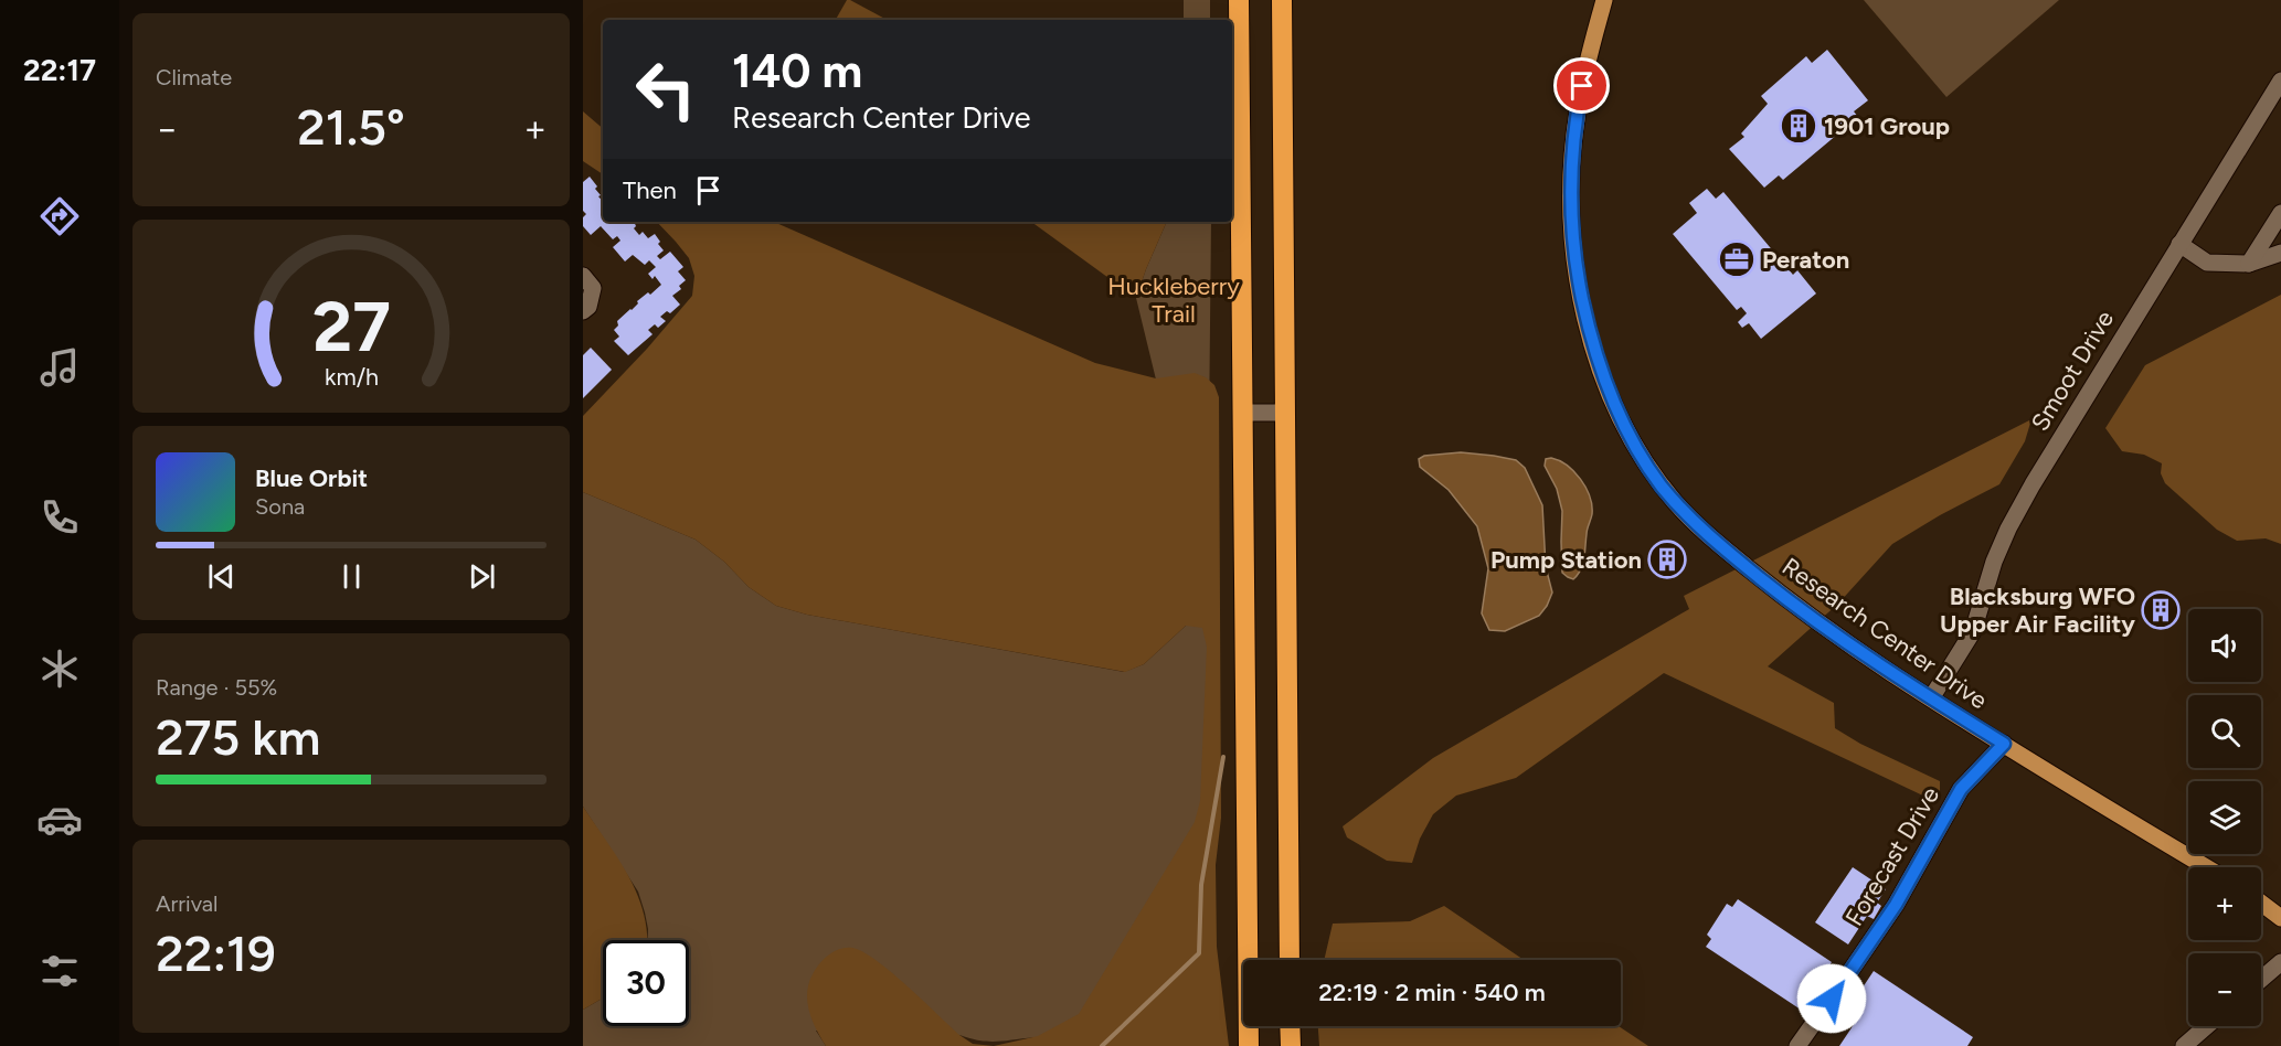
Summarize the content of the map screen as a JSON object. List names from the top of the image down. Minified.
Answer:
{"streets":{"main road":["Research Center Drive"],"street":["Smoot Drive","Forecast Drive"]},"crossings":[["Smoot Drive","Research Center Drive"],["Research Center Drive","Forecast Drive"]],"parks":["Huckleberry Trail"],"places":{"building":["1901 Group","Pump Station","Blacksburg WFO Upper Air Facility"],"office":["Peraton"]},"page":{"tabs":"22:17","tile":["Climate",["Range · 55%","275 km"],["Arrival","22:19"]],"turn":["140 m","Research Center Drive"],"heat":["−","21.5°","+"],"then":"Then","song":["Blue Orbit","Sona"],"map_buttons":["+","−"],"limit":"30","trip":"22:19 · 2 min · 540 m","gauge":["27","km/h"]}}
